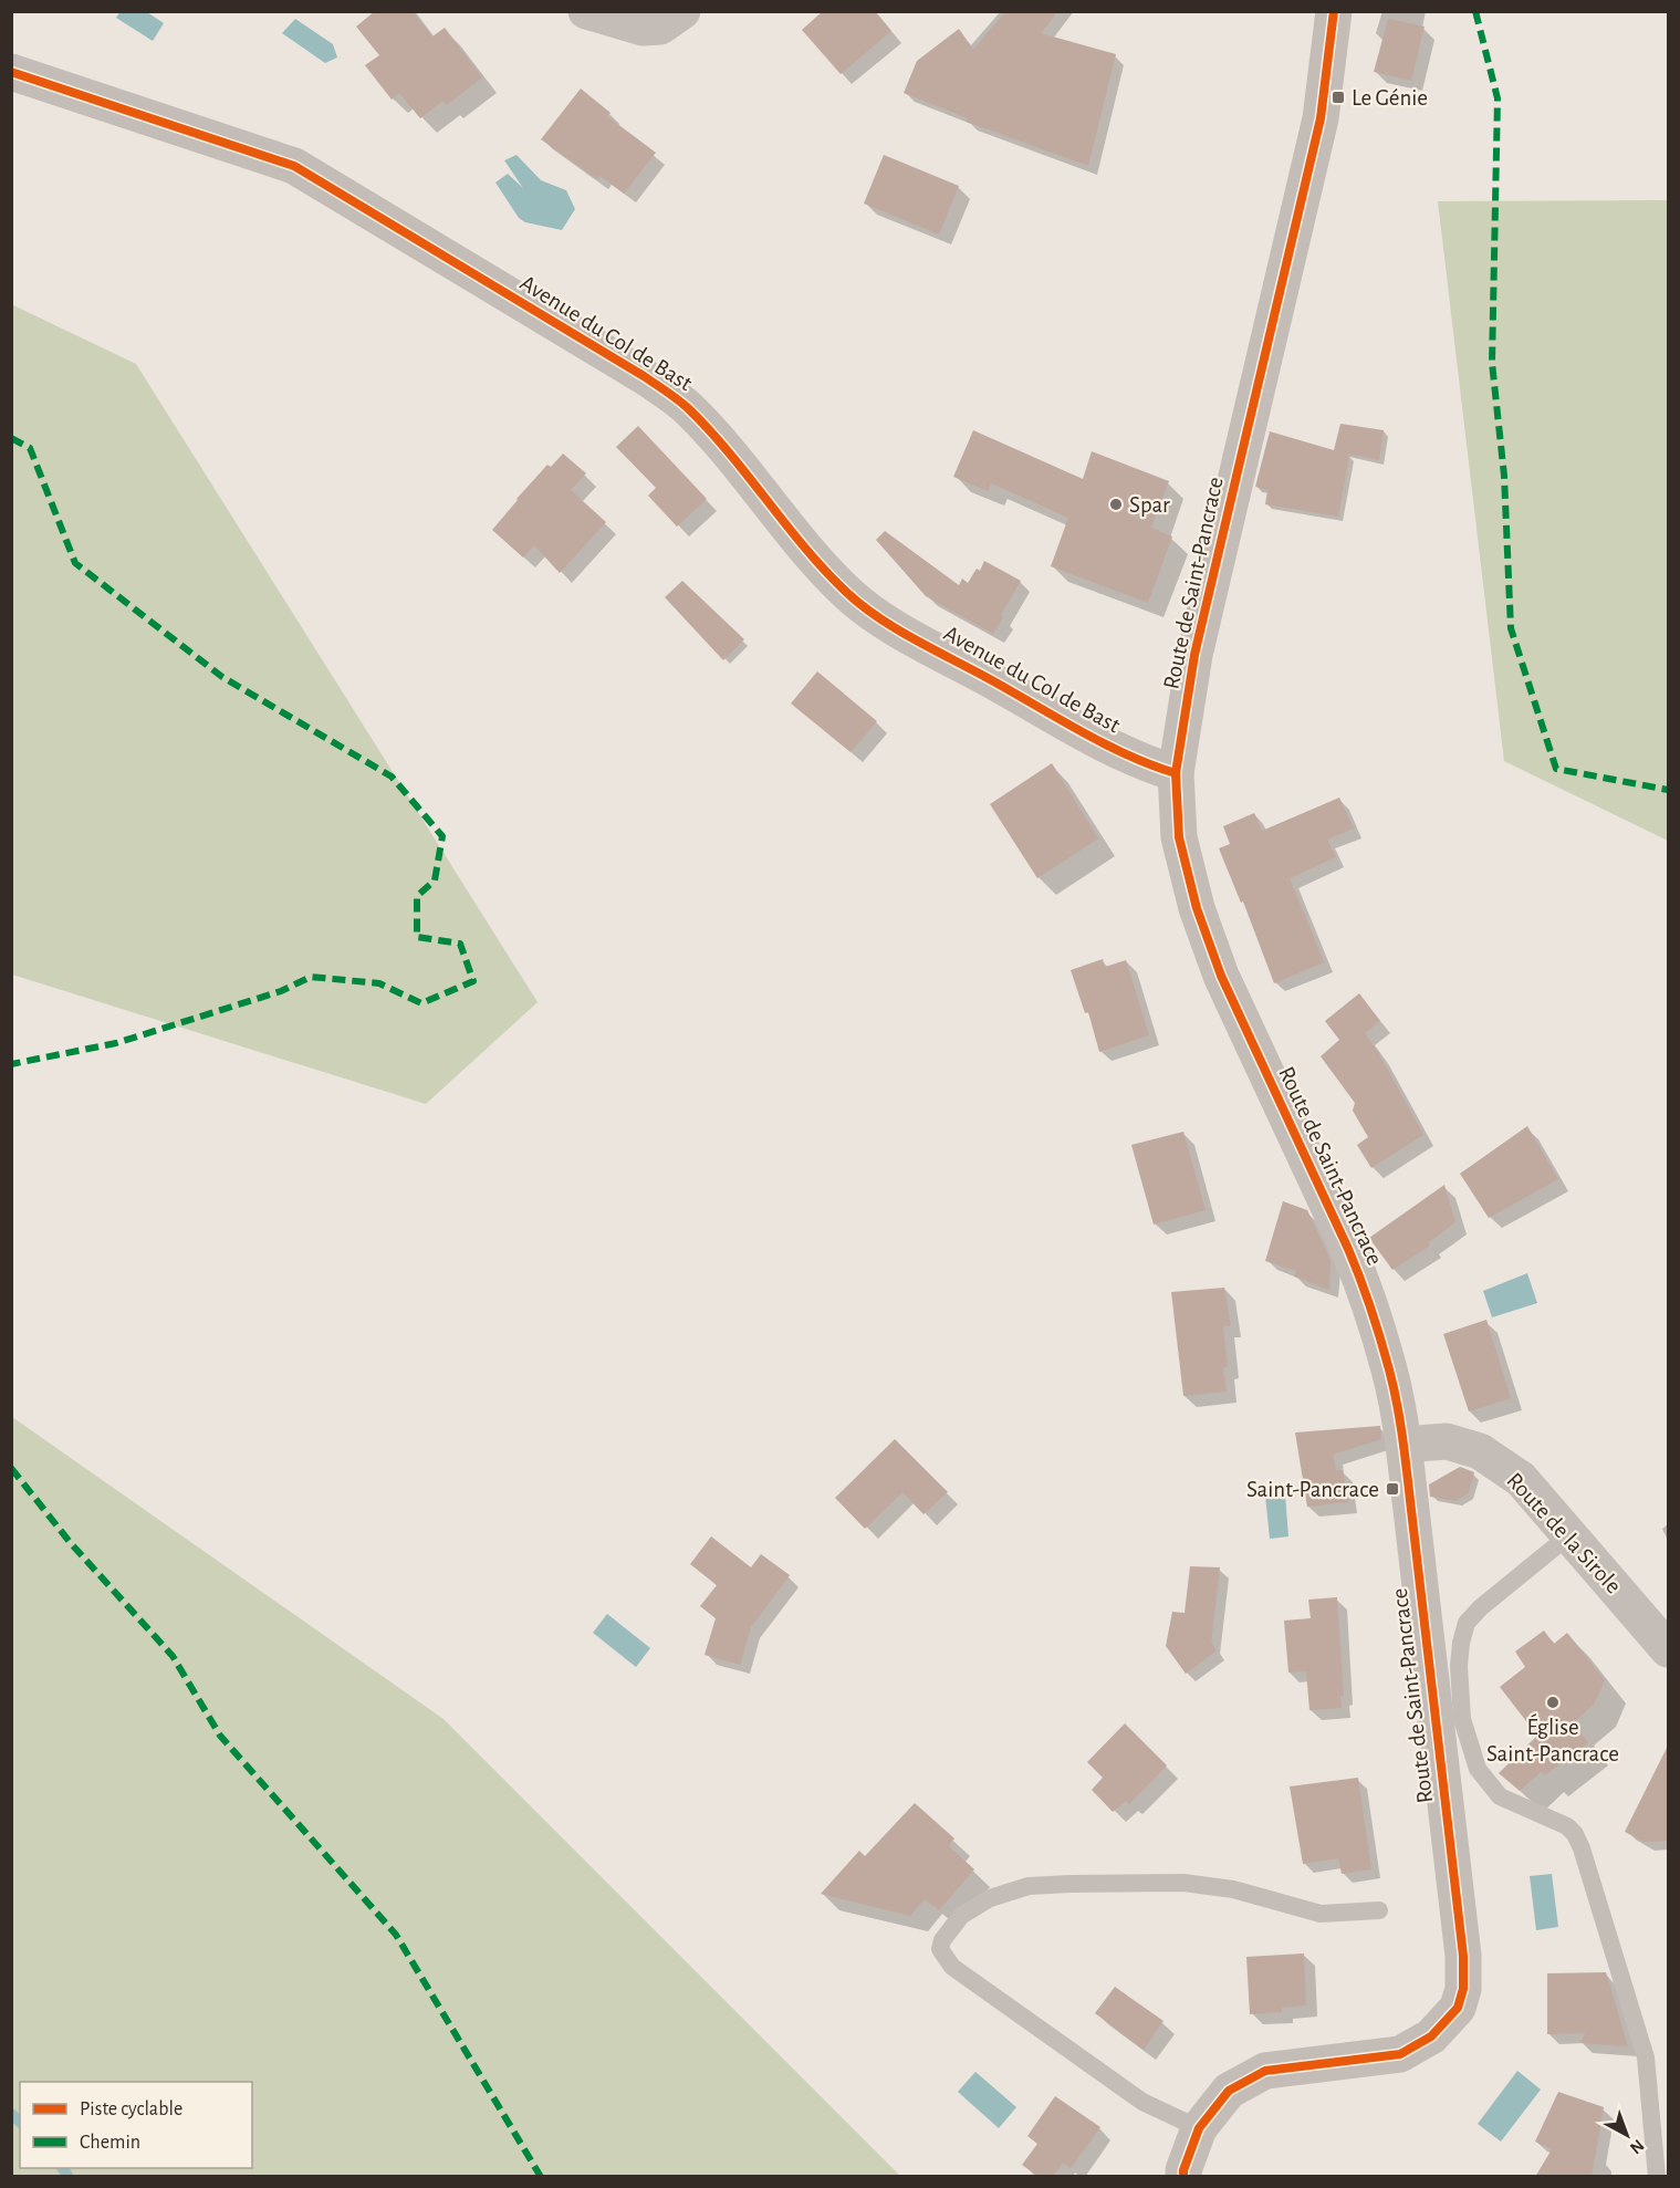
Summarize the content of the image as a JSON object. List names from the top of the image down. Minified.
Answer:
{"streets":{"street":["Avenue du Col de Bast","Route de Saint-Pancrace","Route de la Sirole"]},"crossings":[["Avenue du Col de Bast","Route de Saint-Pancrace"],["Route de Saint-Pancrace","Route de la Sirole"]],"places":{"transit":["Le Génie","Saint-Pancrace"],"other":["Spar","Église Saint-Pancrace"]},"legend":["Piste cyclable","Chemin"],"north":"bottom right"}
